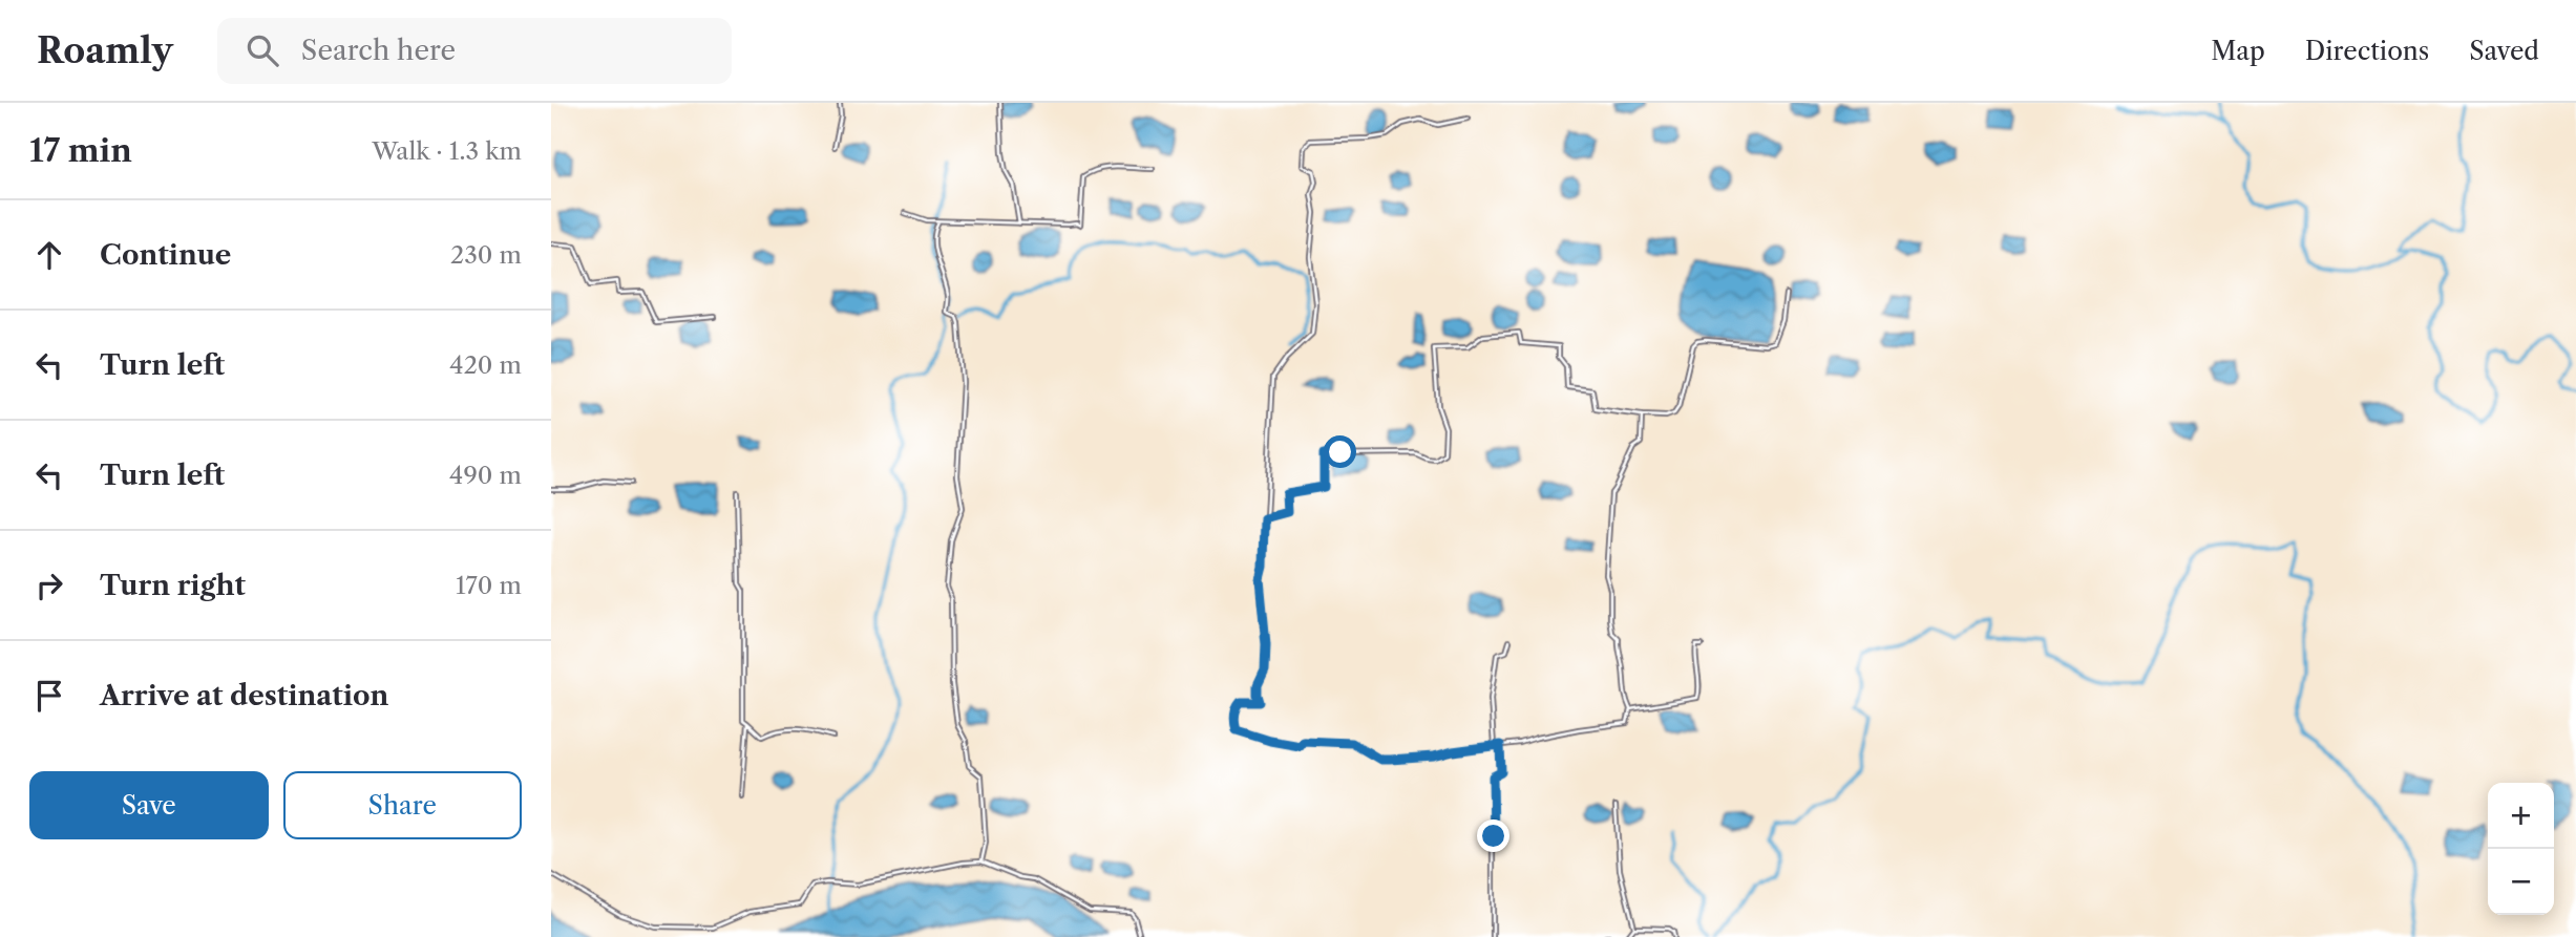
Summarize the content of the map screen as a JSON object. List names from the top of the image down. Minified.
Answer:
{"page":{"header":"Roamly","search":"Search here","nav":["Map","Directions","Saved"],"heading":["17 min","Walk · 1.3 km"],"list":[["Continue","230 m"],["Turn left","420 m"],["Turn left","490 m"],["Turn right","170 m"],"Arrive at destination"],"buttons":["Save","Share"],"map_buttons":["+","−"]}}
